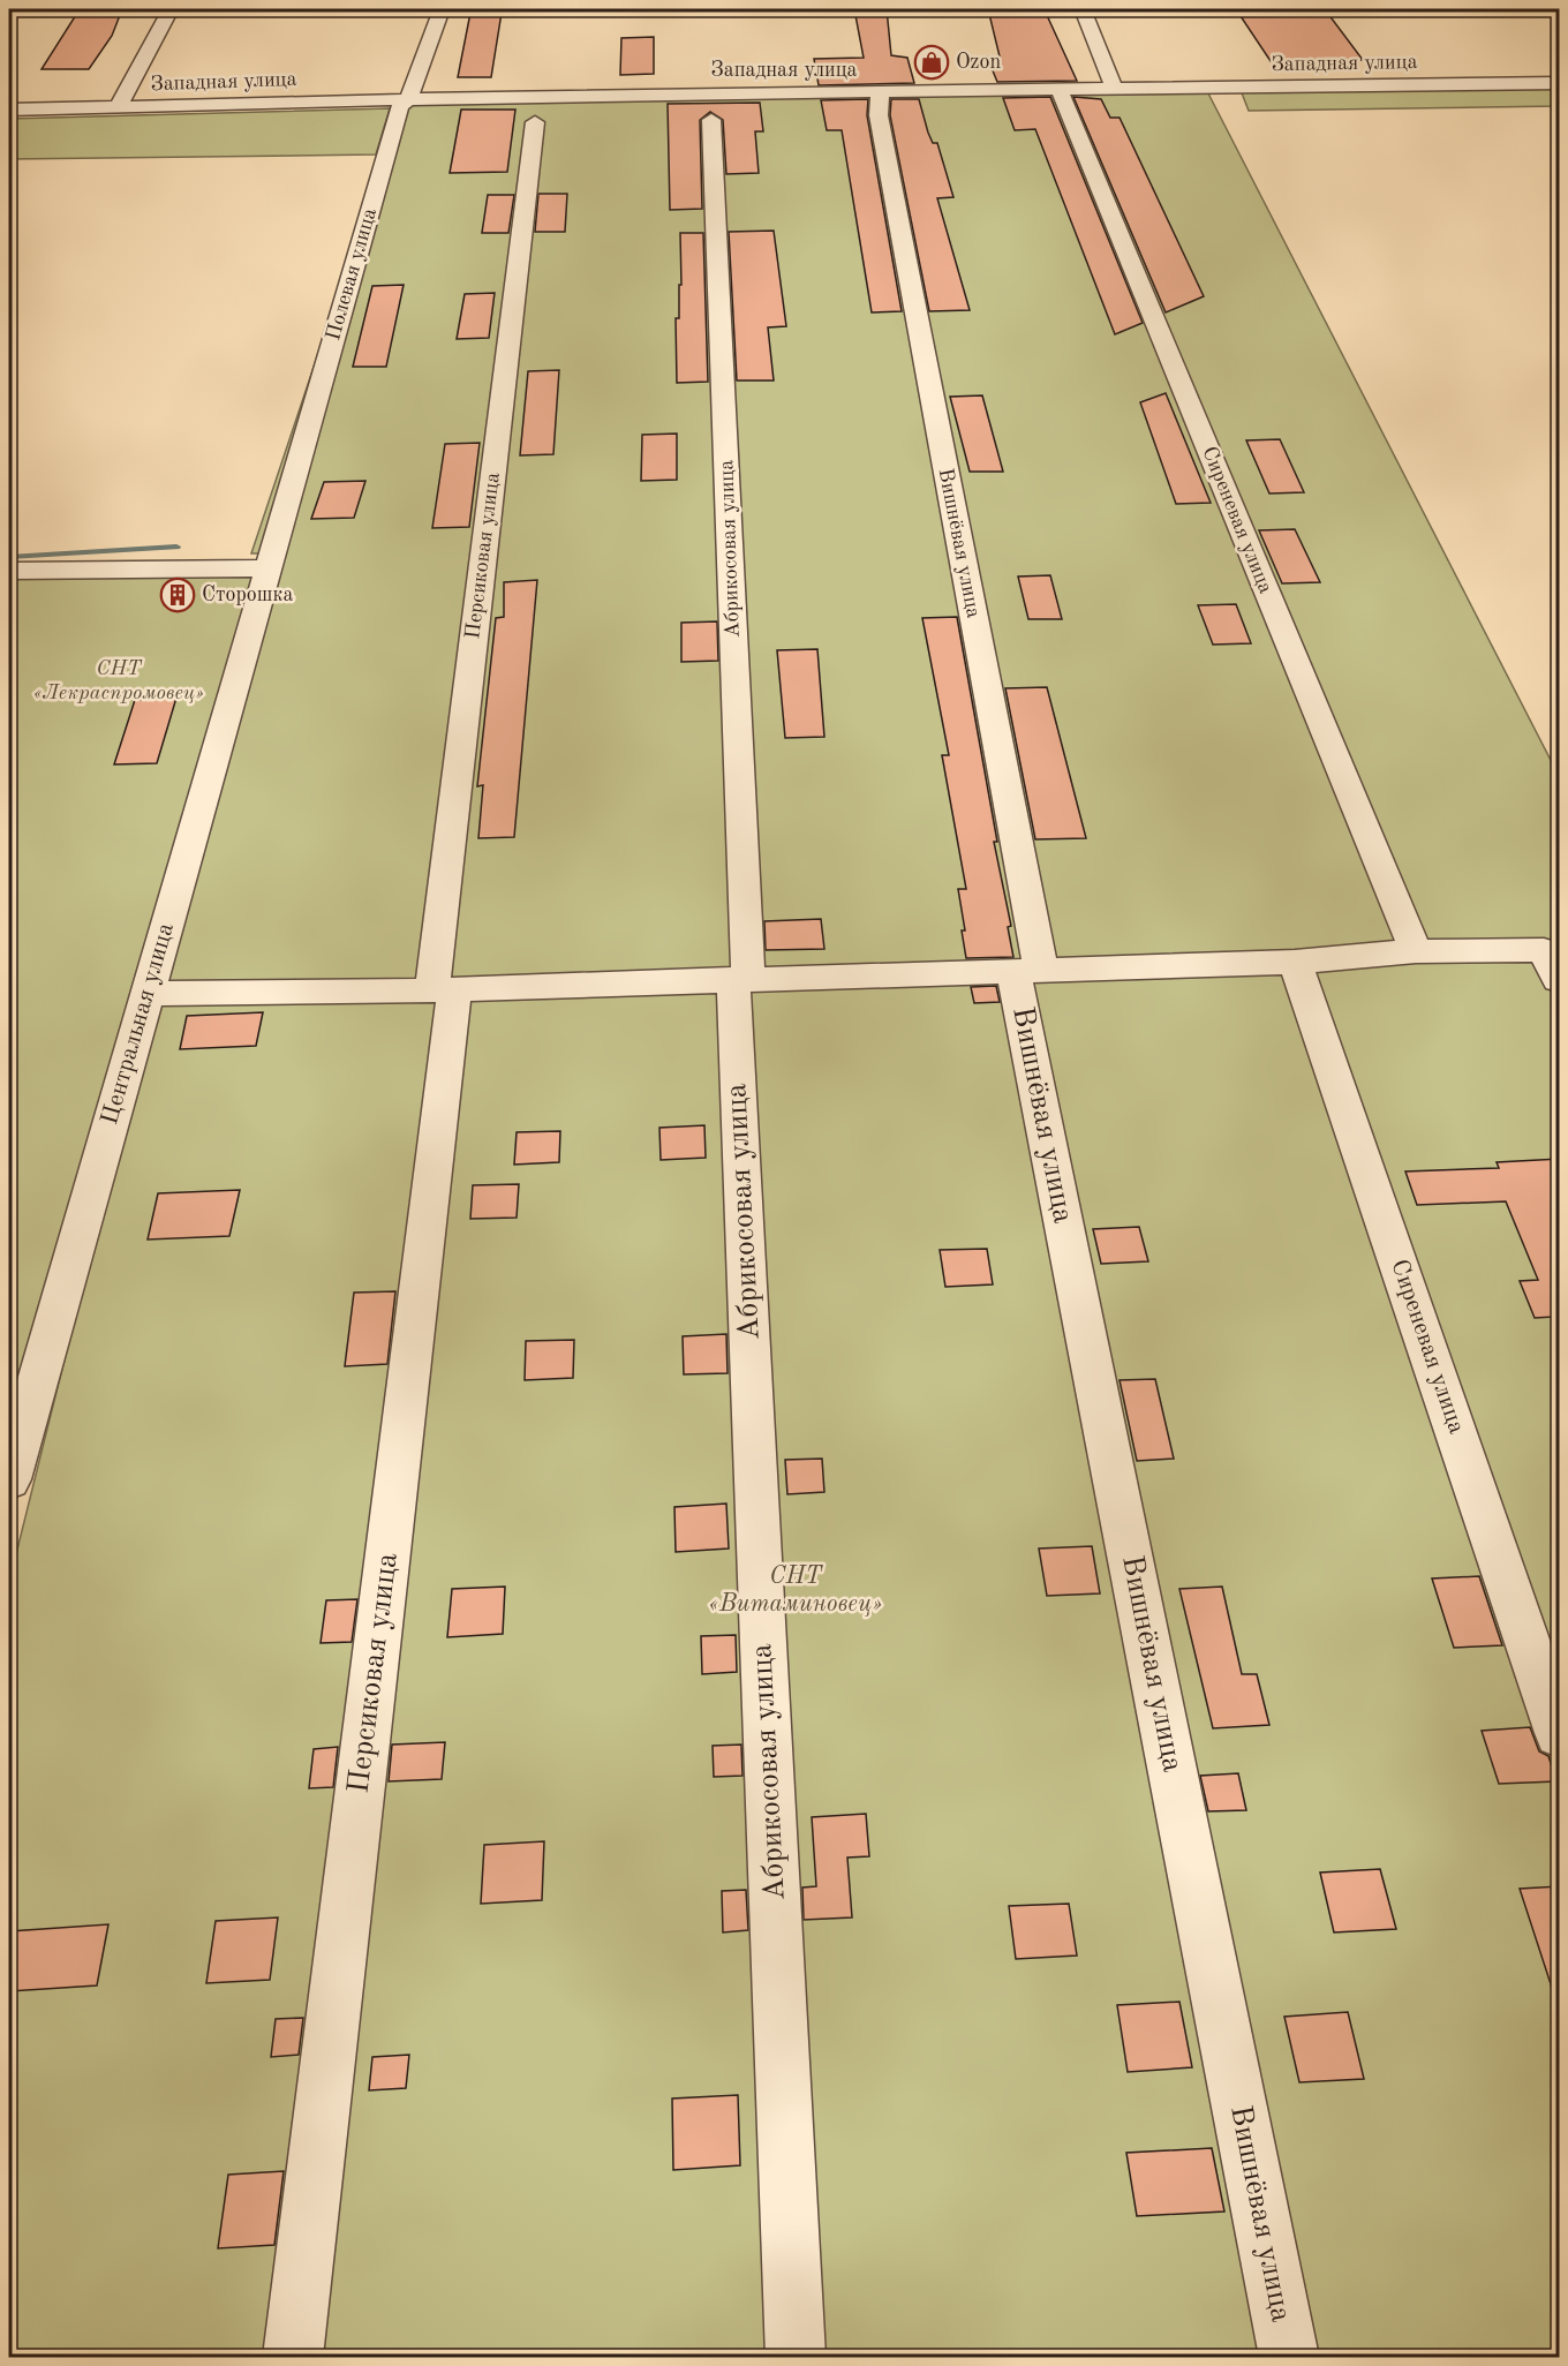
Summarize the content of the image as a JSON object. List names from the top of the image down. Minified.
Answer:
{"streets":{"street":["Западная улица","Полевая улица","Сиреневая улица","Вишнёвая улица","Абрикосовая улица","Персиковая улица","Центральная улица"]},"crossings":[["Западная улица","Полевая улица"],["Западная улица","Сиреневая улица"],["Западная улица","Вишнёвая улица"],["Полевая улица","Центральная улица"]],"parks":["СНТ «Лекраспромовец»","СНТ «Витаминовец»"],"places":{"shop":["Ozon"],"building":["Сторошка"]}}
